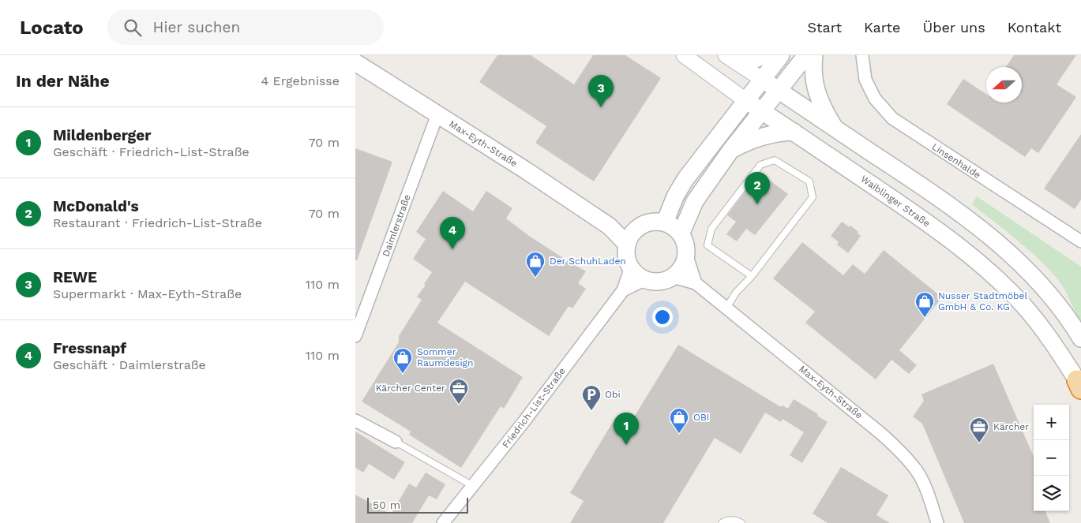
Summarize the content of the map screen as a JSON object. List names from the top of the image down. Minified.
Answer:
{"streets":{"main road":["Max-Eyth-Straße","Waiblinger Straße","Friedrich-List-Straße"],"street":["Linsenhalde","Daimlerstraße"]},"crossings":[["Max-Eyth-Straße","Daimlerstraße"],["Max-Eyth-Straße","Friedrich-List-Straße"]],"places":{"shop":["Der SchuhLaden","Nusser Stadtmöbel GmbH & Co. KG","Sommer Raumdesign","OBI"],"office":["Kärcher Center","Kärcher"],"parking":["Obi"]},"scale_bar":"50 m","north":"left","page":{"header":"Locato","search":"Hier suchen","nav":["Start","Karte","Über uns","Kontakt"],"heading":["In der Nähe","4 Ergebnisse"],"pins":["3","2","4","1"],"list":[{"mark":"1","name":"Mildenberger","note":"Geschäft · Friedrich-List-Straße","value":"70 m"},{"mark":"2","name":"McDonald's","note":"Restaurant · Friedrich-List-Straße","value":"70 m"},{"mark":"3","name":"REWE","note":"Supermarkt · Max-Eyth-Straße","value":"110 m"},{"mark":"4","name":"Fressnapf","note":"Geschäft · Daimlerstraße","value":"110 m"}],"map_buttons":["+","−"],"scale":"50 m"}}
